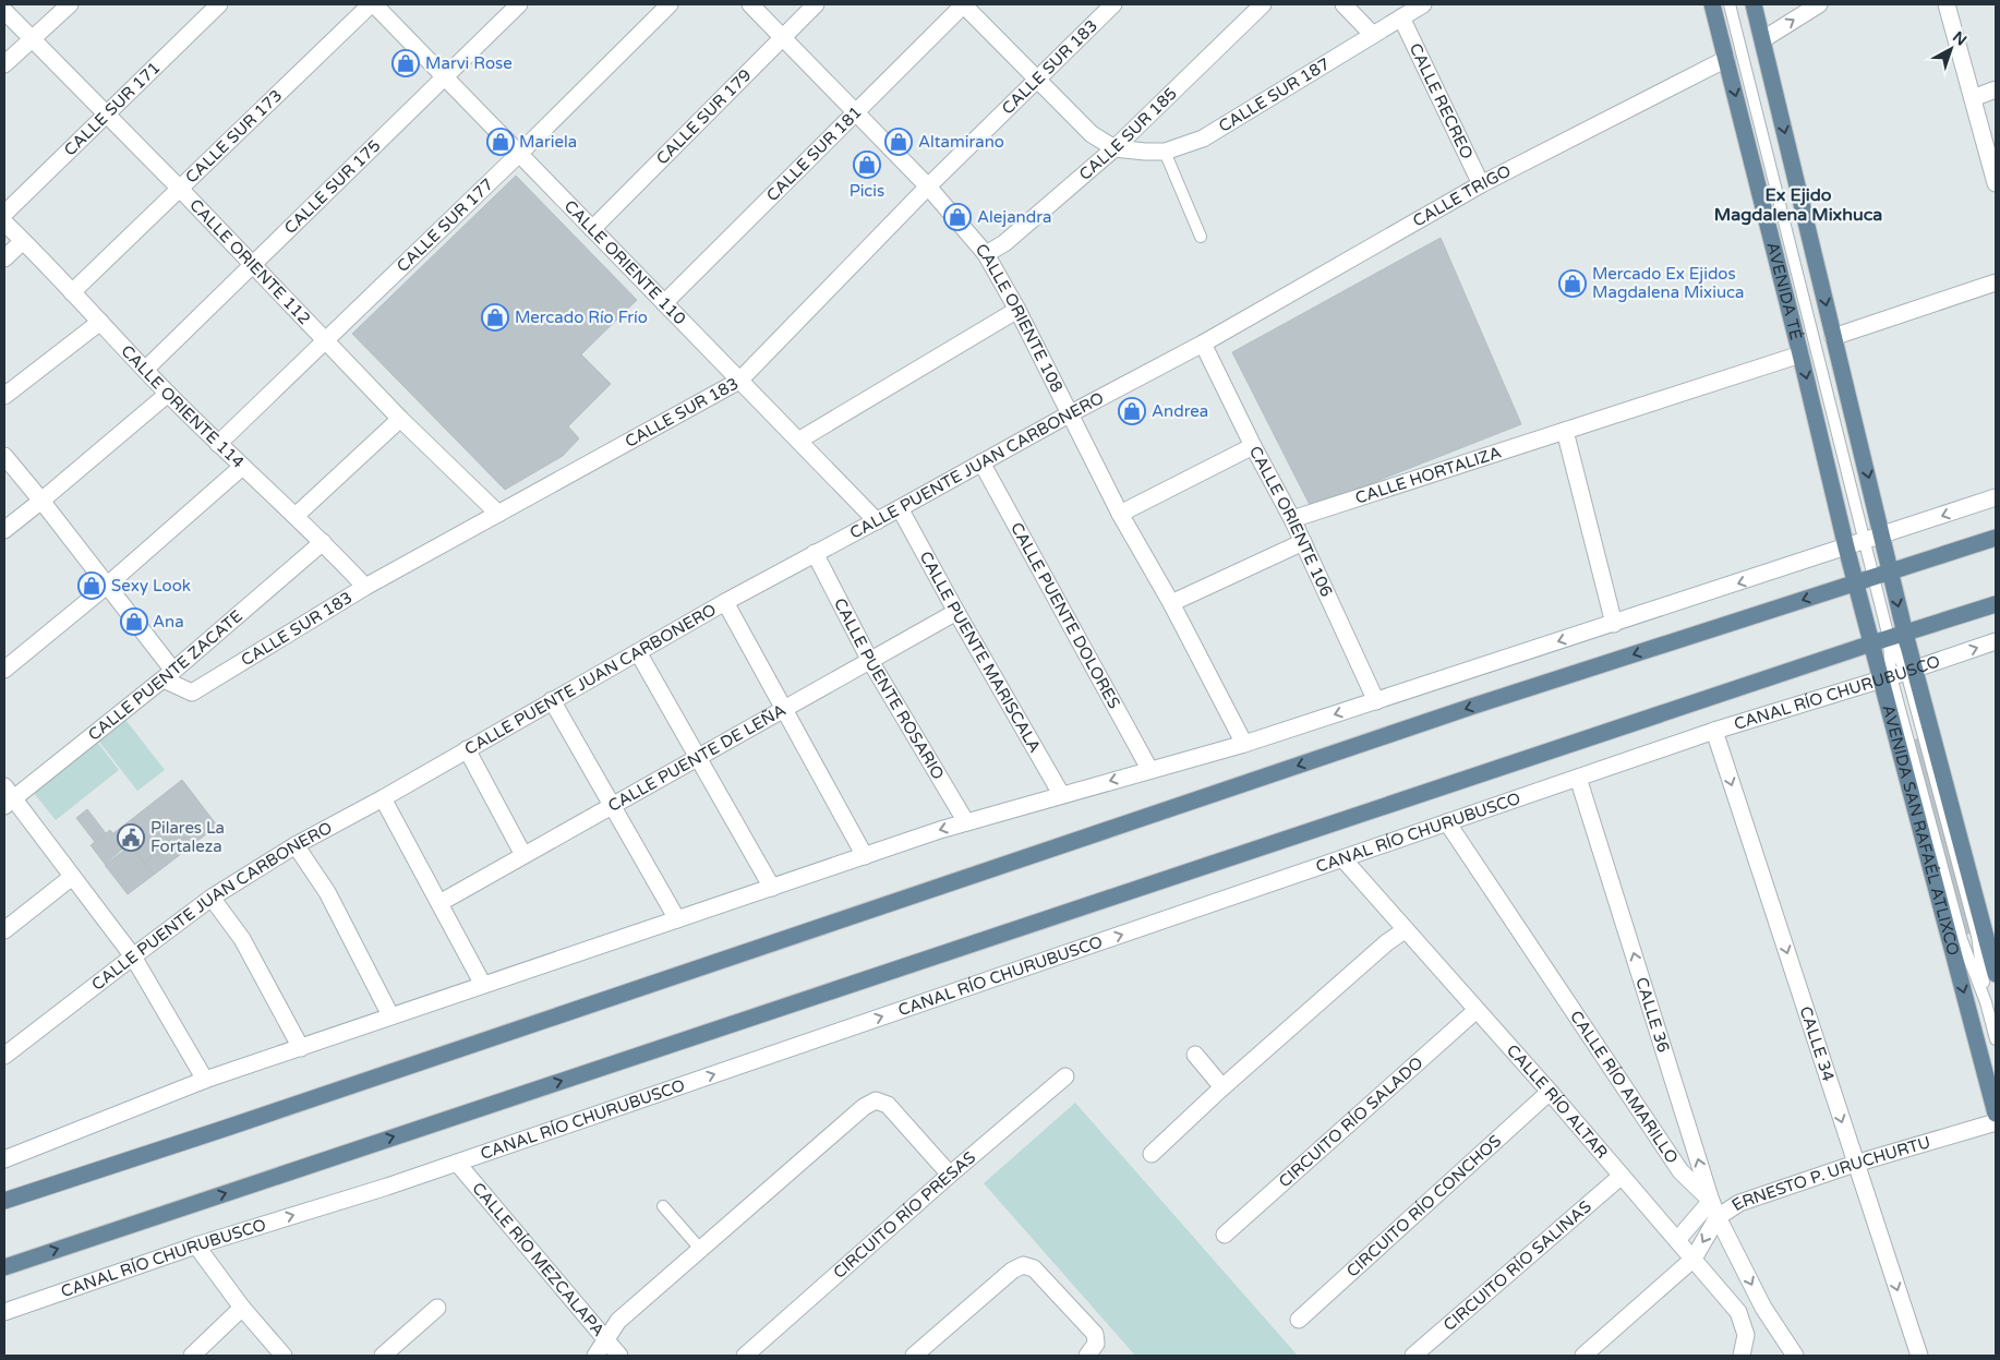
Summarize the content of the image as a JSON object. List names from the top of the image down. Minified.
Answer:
{"streets":{"main road":["AVENIDA TÉ","AVENIDA SAN RAFAÉL ATLIXCO"],"street":["CALLE SUR 183","CALLE SUR 187","CALLE RECREO","CALLE SUR 171","CALLE SUR 179","CALLE SUR 185","CALLE SUR 173","CALLE SUR 181","CALLE SUR 175","CALLE TRIGO","CALLE SUR 177","CALLE ORIENTE 112","CALLE ORIENTE 110","CALLE ORIENTE 108","CALLE ORIENTE 114","CALLE PUENTE JUAN CARBONERO","CALLE HORTALIZA","CALLE ORIENTE 106","CALLE PUENTE DOLORES","CALLE PUENTE MARISCALA","CALLE PUENTE ZACATE","CALLE PUENTE ROSARIO","CANAL RÍO CHURUBUSCO","CALLE PUENTE DE LEÑA","CALLE 36","CALLE 34","CALLE RÍO AMARILLO","CALLE RÍO ALTAR","CIRCUITO RÍO SALADO","ERNESTO P. URUCHURTU","CIRCUITO RÍO CONCHOS","CIRCUITO RÍO PRESAS","CALLE RÍO MEZCALAPA","CIRCUITO RÍO SALINAS"]},"crossings":[["CALLE SUR 183","CALLE ORIENTE 112"],["CALLE SUR 183","CALLE ORIENTE 110"],["CALLE SUR 183","CALLE ORIENTE 108"],["CALLE SUR 183","CALLE ORIENTE 114"],["CALLE SUR 183","CALLE PUENTE ZACATE"],["CALLE SUR 187","CALLE RECREO"],["CALLE SUR 187","CALLE SUR 185"],["CALLE RECREO","CALLE TRIGO"],["CALLE SUR 171","CALLE ORIENTE 112"],["CALLE SUR 179","CALLE ORIENTE 110"],["CALLE SUR 179","CALLE ORIENTE 108"],["CALLE SUR 185","CALLE ORIENTE 108"],["CALLE SUR 173","CALLE ORIENTE 112"],["CALLE SUR 173","CALLE ORIENTE 110"],["CALLE SUR 173","CALLE ORIENTE 114"],["CALLE SUR 181","CALLE ORIENTE 110"],["CALLE SUR 181","CALLE ORIENTE 108"],["CALLE SUR 175","CALLE ORIENTE 112"],["CALLE SUR 175","CALLE ORIENTE 110"],["CALLE SUR 175","CALLE ORIENTE 114"],["CALLE TRIGO","AVENIDA TÉ"],["CALLE TRIGO","CALLE PUENTE JUAN CARBONERO"],["CALLE TRIGO","CALLE ORIENTE 106"],["CALLE SUR 177","CALLE ORIENTE 112"],["CALLE SUR 177","CALLE ORIENTE 110"],["CALLE SUR 177","CALLE ORIENTE 114"],["CALLE ORIENTE 110","CALLE PUENTE JUAN CARBONERO"],["AVENIDA TÉ","CALLE HORTALIZA"],["AVENIDA TÉ","AVENIDA SAN RAFAÉL ATLIXCO"],["CALLE ORIENTE 108","CALLE PUENTE JUAN CARBONERO"],["CALLE ORIENTE 114","CALLE PUENTE ZACATE"],["CALLE PUENTE JUAN CARBONERO","CALLE ORIENTE 106"],["CALLE PUENTE JUAN CARBONERO","CALLE PUENTE DOLORES"],["CALLE PUENTE JUAN CARBONERO","CALLE PUENTE MARISCALA"],["CALLE PUENTE JUAN CARBONERO","CALLE PUENTE ROSARIO"],["CALLE HORTALIZA","CALLE ORIENTE 106"],["CALLE PUENTE MARISCALA","CALLE PUENTE DE LEÑA"],["CALLE PUENTE ROSARIO","CALLE PUENTE DE LEÑA"],["CANAL RÍO CHURUBUSCO","AVENIDA SAN RAFAÉL ATLIXCO"],["CANAL RÍO CHURUBUSCO","CALLE 36"],["CANAL RÍO CHURUBUSCO","CALLE 34"],["CANAL RÍO CHURUBUSCO","CALLE RÍO AMARILLO"],["CANAL RÍO CHURUBUSCO","CALLE RÍO ALTAR"],["CANAL RÍO CHURUBUSCO","CALLE RÍO MEZCALAPA"],["CALLE 36","CALLE RÍO AMARILLO"],["CALLE 34","ERNESTO P. URUCHURTU"],["CALLE RÍO AMARILLO","ERNESTO P. URUCHURTU"],["CALLE RÍO ALTAR","CIRCUITO RÍO SALADO"],["CALLE RÍO ALTAR","ERNESTO P. URUCHURTU"],["CALLE RÍO ALTAR","CIRCUITO RÍO CONCHOS"],["CALLE RÍO ALTAR","CIRCUITO RÍO SALINAS"]],"one_way":["CALLE 36","CALLE 34"],"districts":["Ex Ejido Magdalena Mixhuca"],"places":{"shop":["Marvi Rose","Mariela","Altamirano","Picis","Alejandra","Mercado Ex Ejidos Magdalena Mixiuca","Mercado Río Frío","Andrea","Sexy Look","Ana"],"public building":["Pilares La Fortaleza"]},"north":"top right"}
